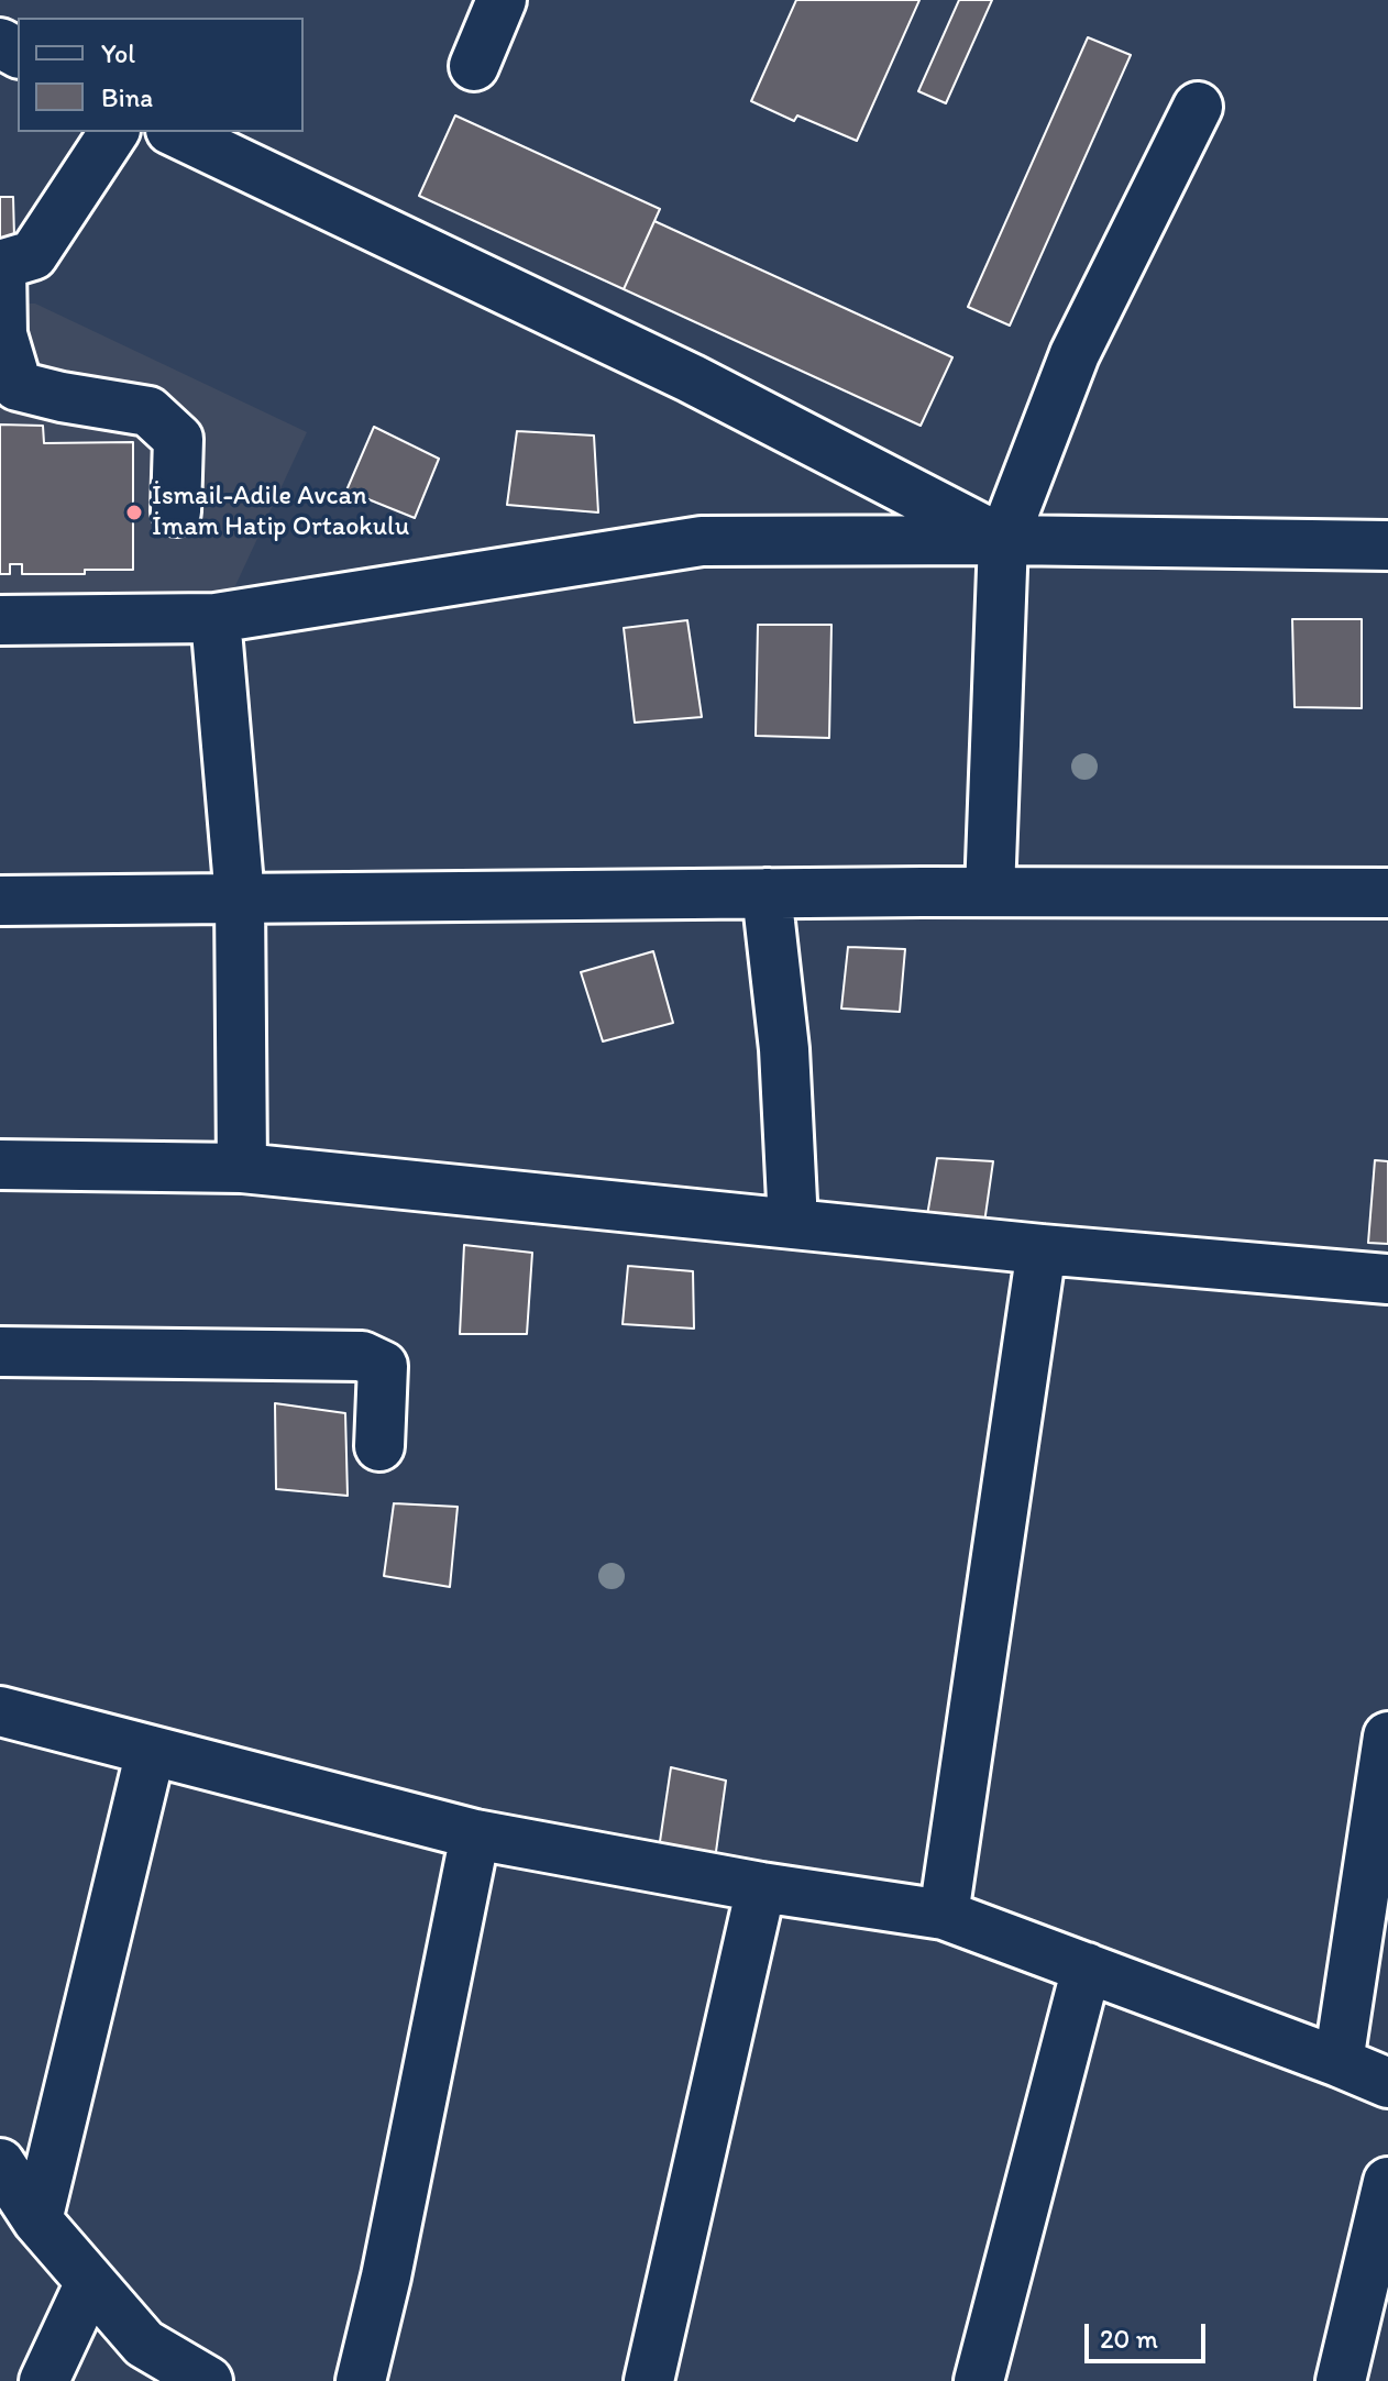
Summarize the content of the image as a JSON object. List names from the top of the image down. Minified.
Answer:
{"places":["İsmail-Adile Avcan İmam Hatip Ortaokulu"],"legend":["Yol","Bina"],"scale_bar":"20 m"}
